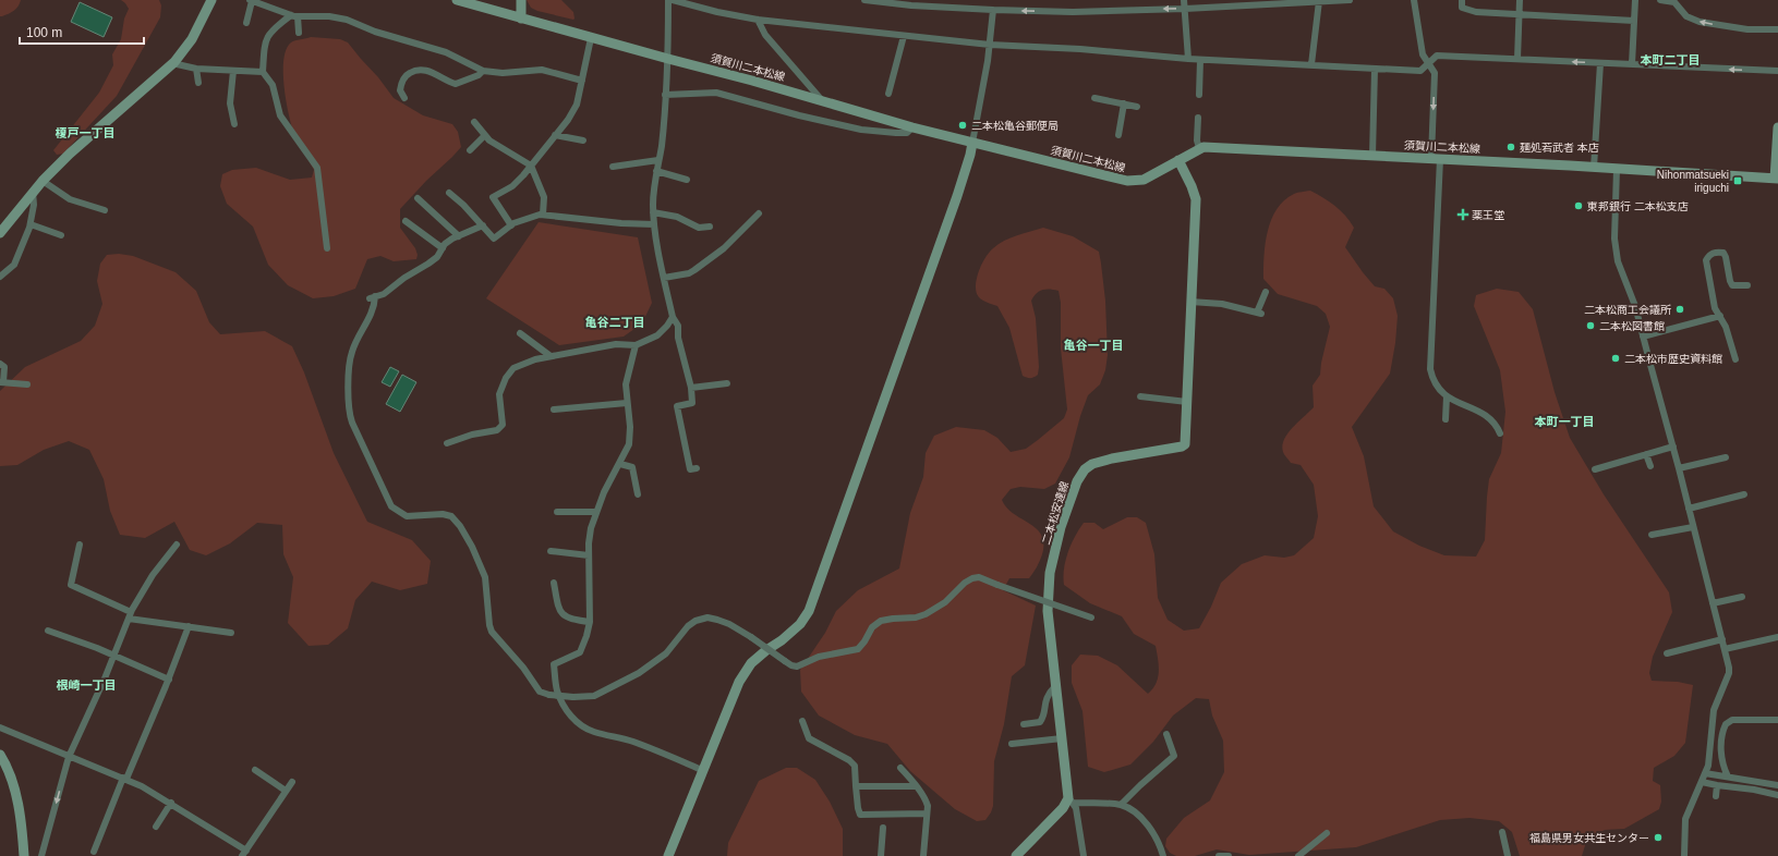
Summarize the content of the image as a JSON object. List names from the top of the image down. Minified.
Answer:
{"streets":{"main road":["須賀川二本松線","二本松安達線"]},"crossings":[["須賀川二本松線","二本松安達線"]],"districts":["本町二丁目","榎戸一丁目","亀谷二丁目","亀谷一丁目","本町一丁目","根崎一丁目"],"places":{"other":["二本松亀谷郵便局","麺処若武者 本店","東邦銀行 二本松支店","二本松商工会議所","二本松図書館","二本松市歴史資料館","福島県男女共生センター"],"transit":["Nihonmatsueki iriguchi"],"health":["薬王堂"]},"scale_bar":"100 m"}
